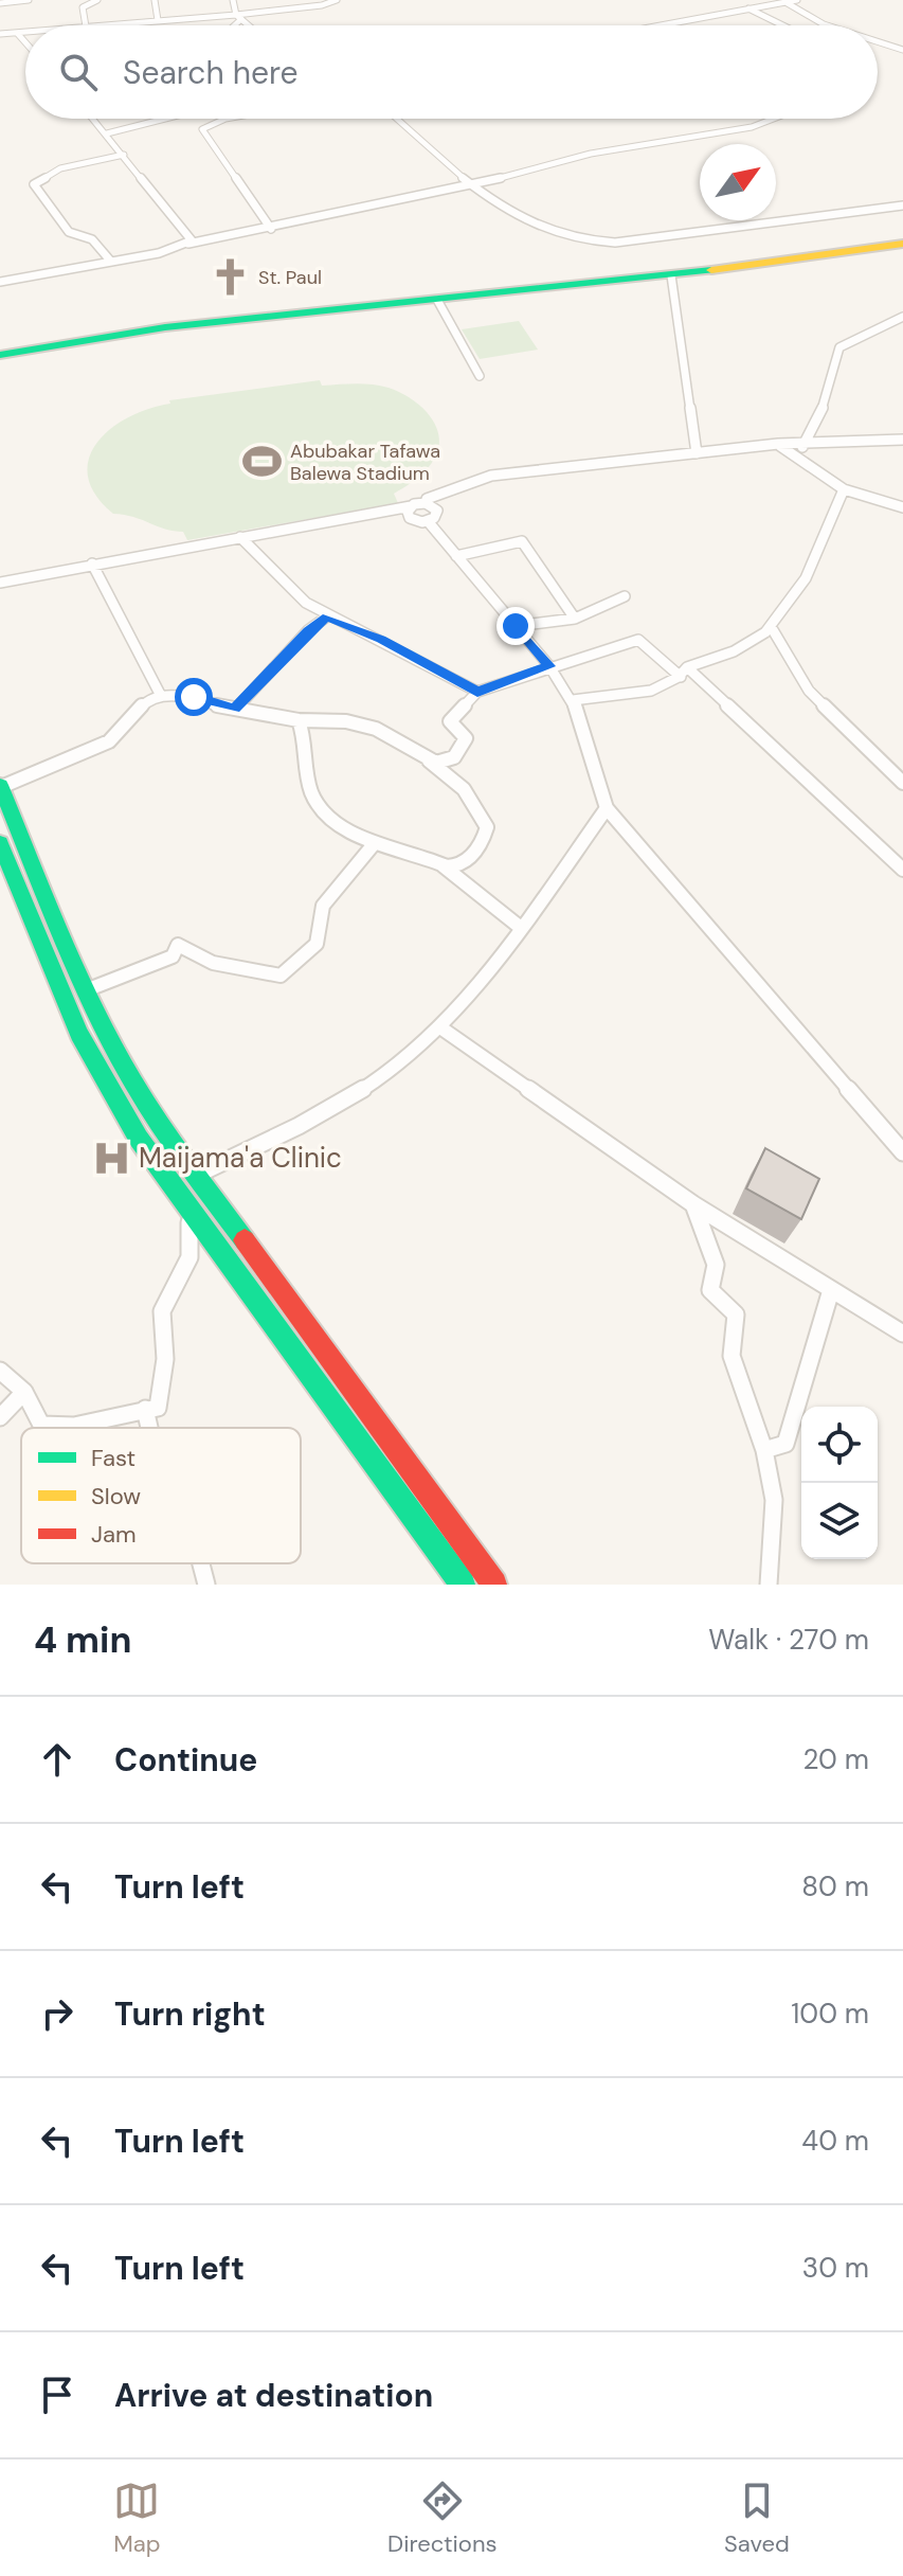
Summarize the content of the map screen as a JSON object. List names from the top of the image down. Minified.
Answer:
{"places":{"church":["St. Paul"],"sports":["Abubakar Tafawa Balewa Stadium"],"hospital":["Maijama'a Clinic"]},"legend":["Fast","Slow","Jam"],"north":"top right","page":{"search":"Search here","heading":["4 min","Walk · 270 m"],"list":[["Continue","20 m"],["Turn left","80 m"],["Turn right","100 m"],["Turn left","40 m"],["Turn left","30 m"],"Arrive at destination"],"nav":["Map","Directions","Saved"]}}
